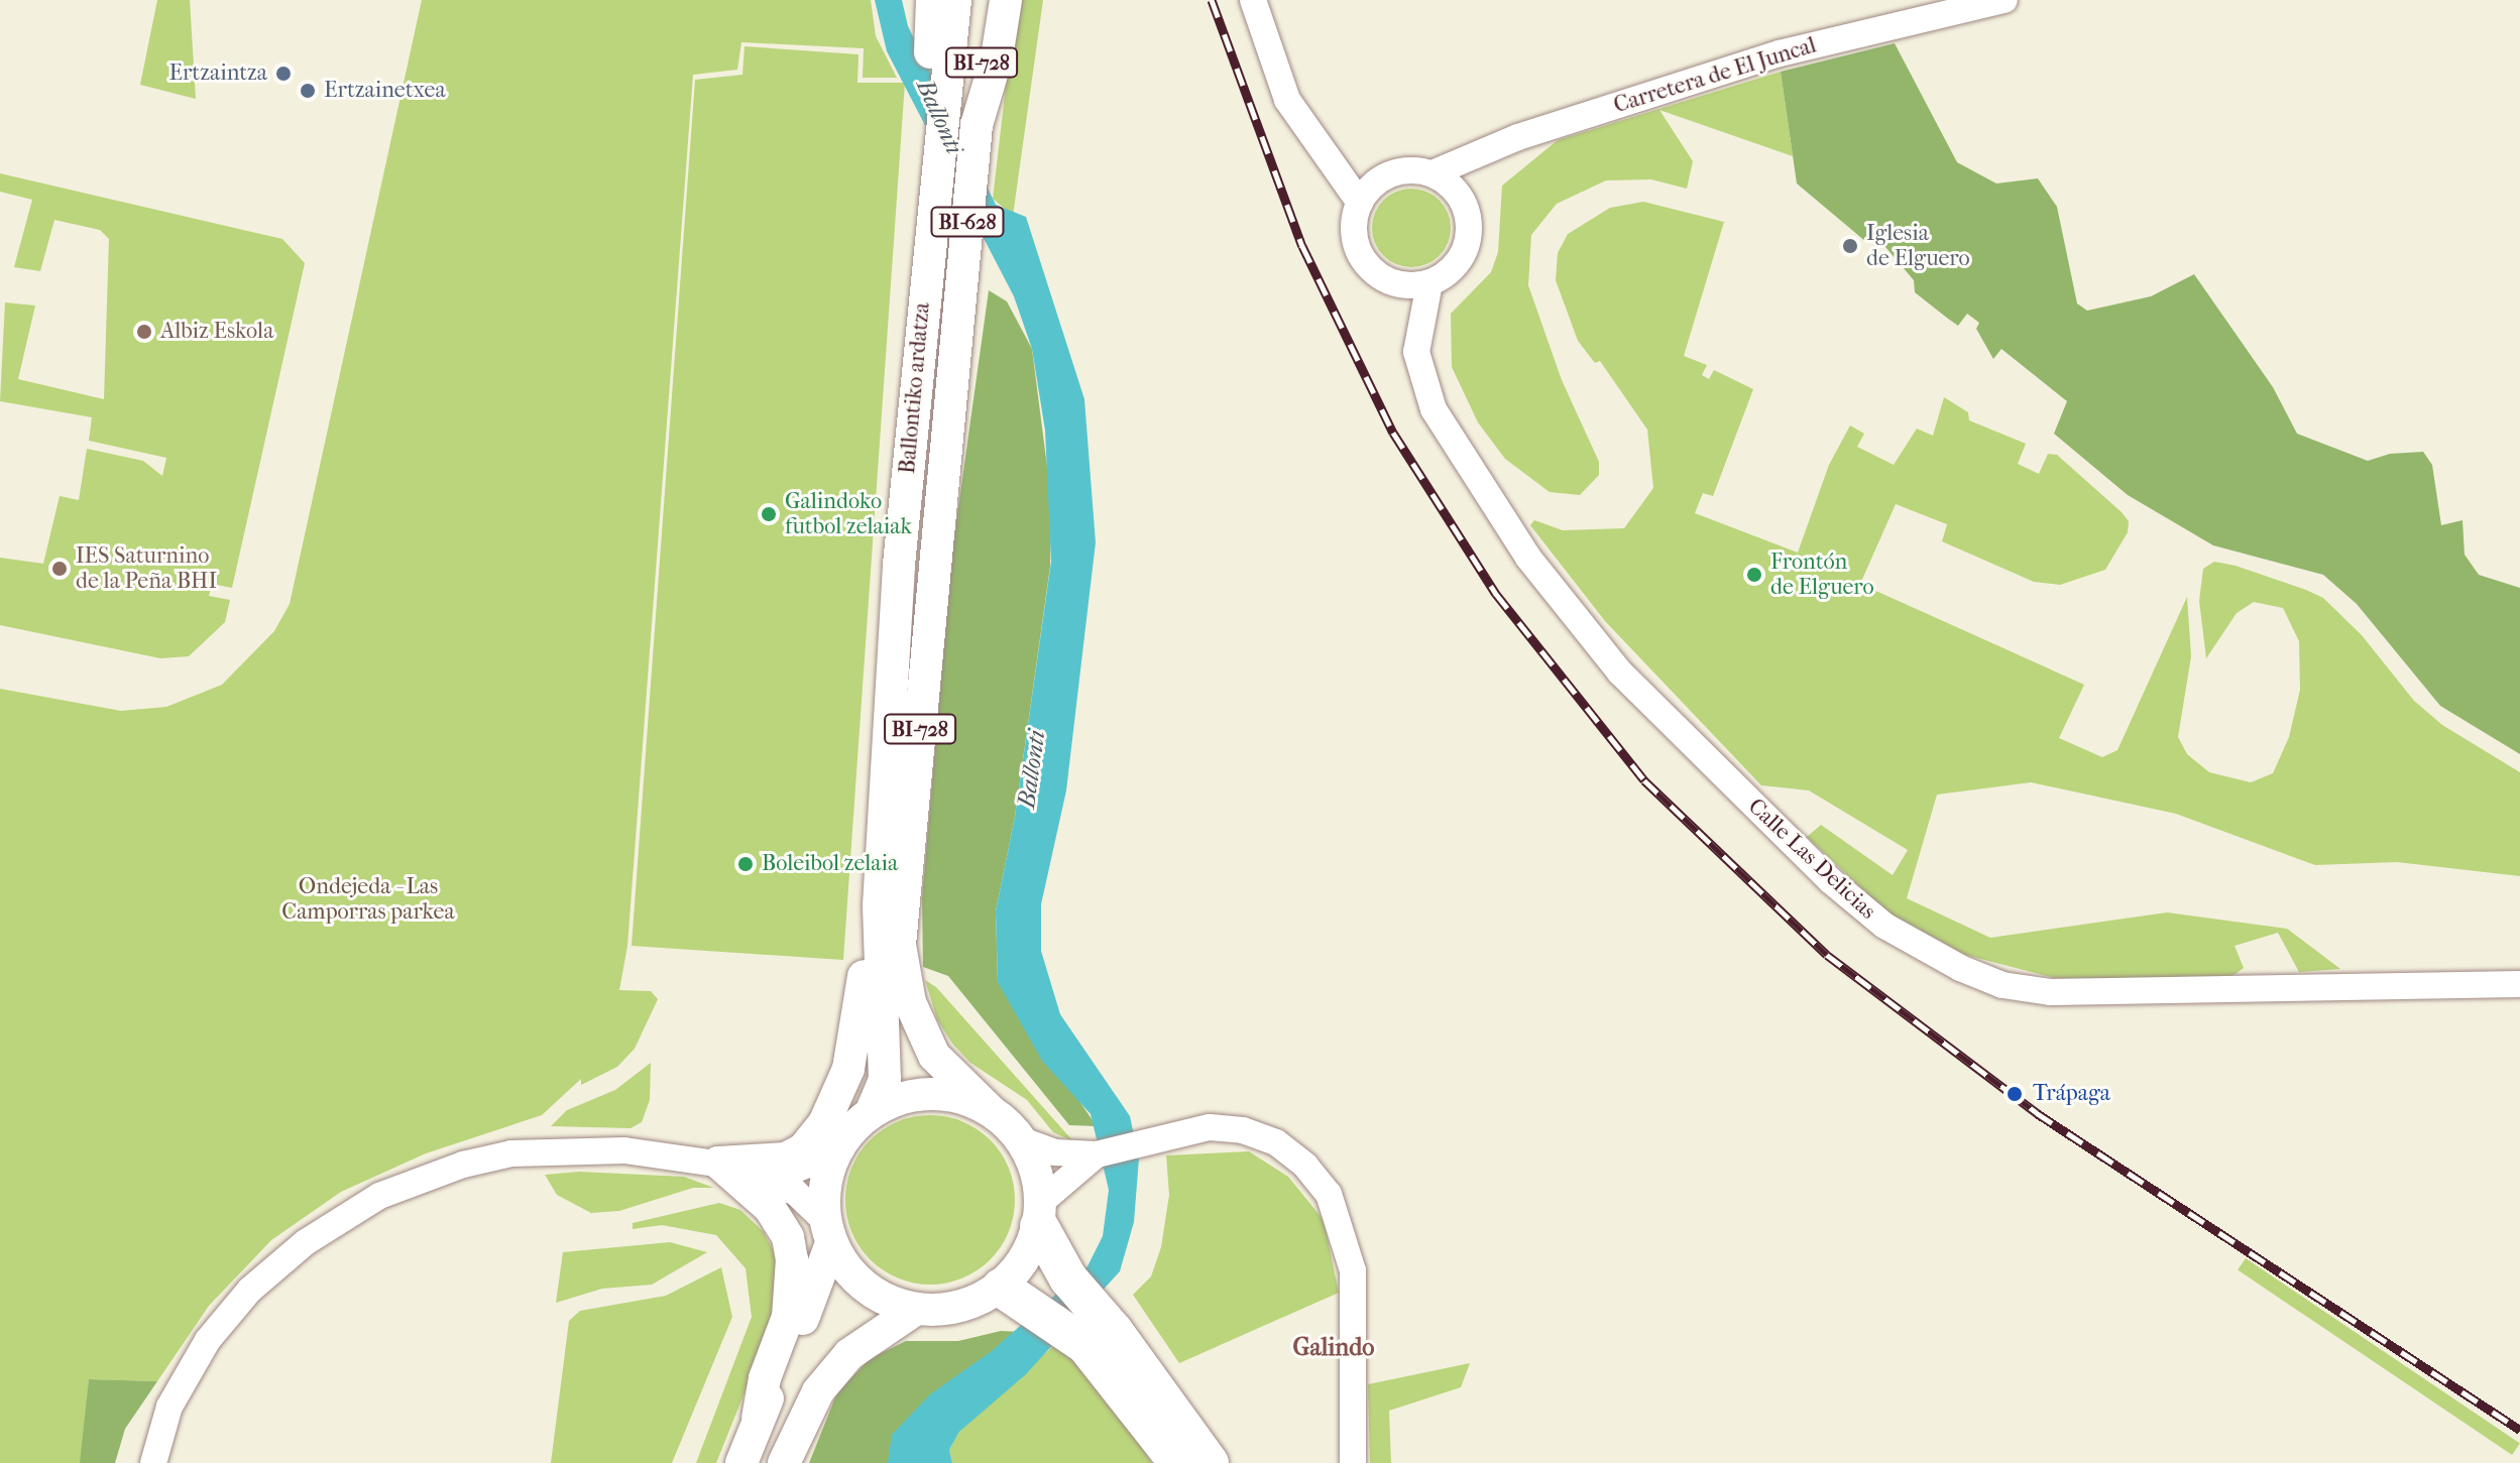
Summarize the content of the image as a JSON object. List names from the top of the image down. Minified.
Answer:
{"streets":{"main road":["BI-728","BI-628","Ballontiko ardatza"],"street":["Carretera de El Juncal","Calle Las Delicias"]},"crossings":[["BI-728","BI-628"],["BI-728","Ballontiko ardatza"],["Carretera de El Juncal","Calle Las Delicias"],["BI-628","Ballontiko ardatza"]],"districts":["Galindo"],"water":["Ballonti"],"parks":["Ondejeda - Las Camporras parkea"],"places":["Ertzaintza","Ertzainetxea","Iglesia de Elguero","Albiz Eskola","Galindoko futbol zelaiak","IES Saturnino de la Peña BHI","Frontón de Elguero","Boleibol zelaia","Trápaga"]}
